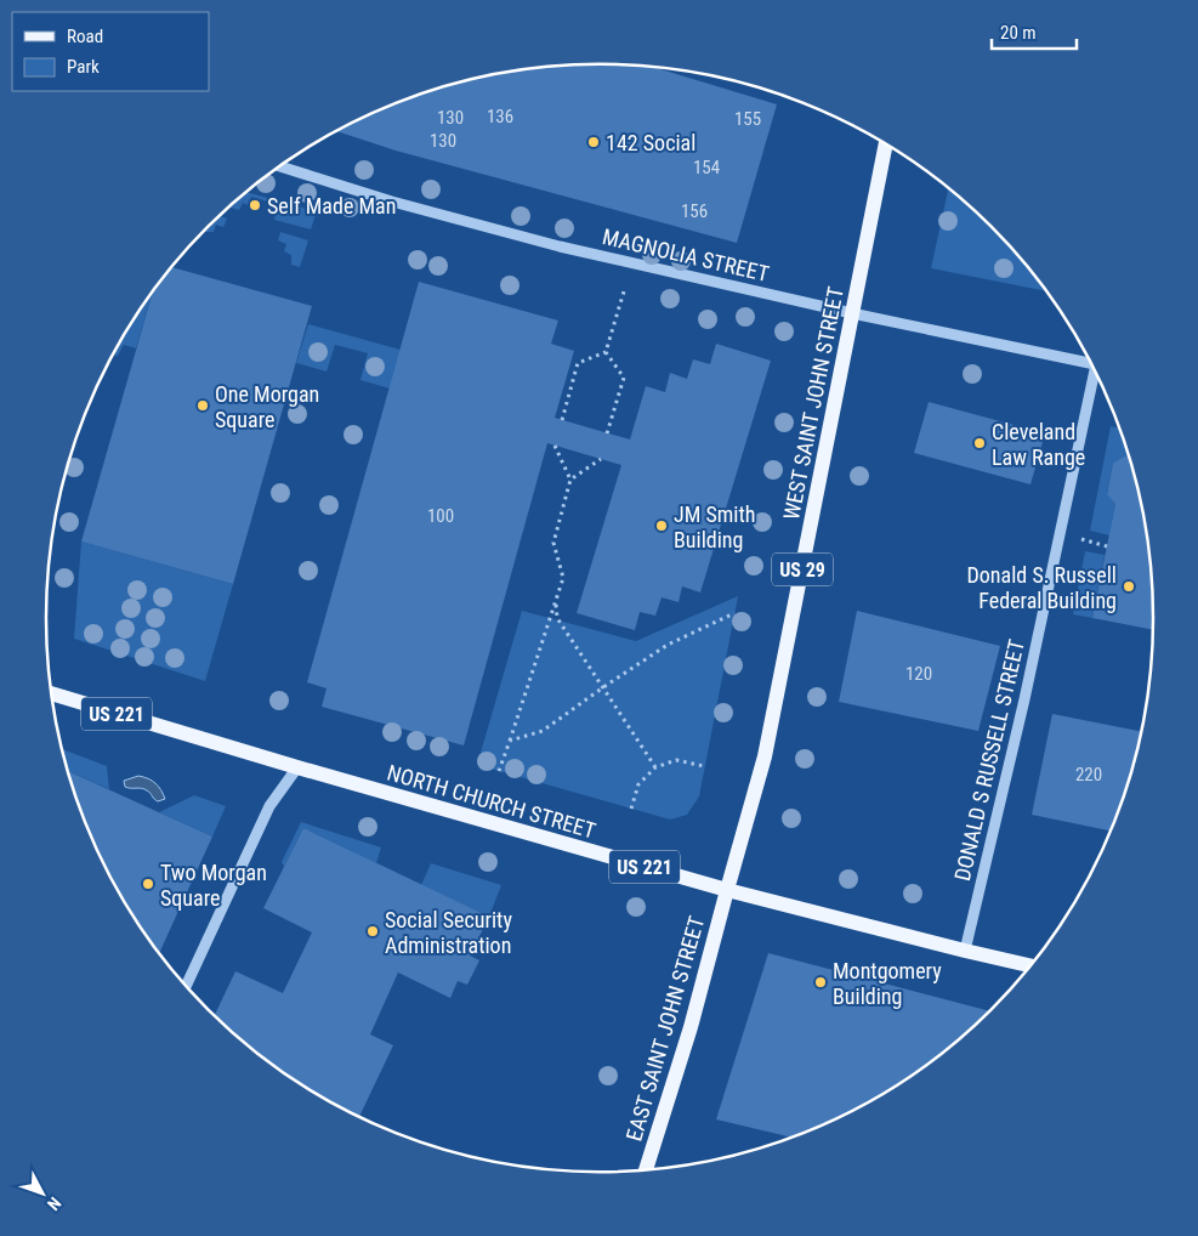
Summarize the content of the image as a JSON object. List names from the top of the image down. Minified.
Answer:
{"streets":{"main road":["WEST SAINT JOHN STREET","US 29","US 221","NORTH CHURCH STREET","EAST SAINT JOHN STREET"],"street":["MAGNOLIA STREET","DONALD S RUSSELL STREET"]},"crossings":[["MAGNOLIA STREET","WEST SAINT JOHN STREET"],["WEST SAINT JOHN STREET","NORTH CHURCH STREET"],["WEST SAINT JOHN STREET","EAST SAINT JOHN STREET"],["DONALD S RUSSELL STREET","NORTH CHURCH STREET"],["NORTH CHURCH STREET","EAST SAINT JOHN STREET"]],"places":["142 Social","Self Made Man","One Morgan Square","Cleveland Law Range","JM Smith Building","Donald S. Russell Federal Building","Two Morgan Square","Social Security Administration","Montgomery Building"],"house_numbers":["136","130","155","130","154","156","100","120","220"],"legend":["Road","Park"],"scale_bar":"20 m","north":"bottom right"}
